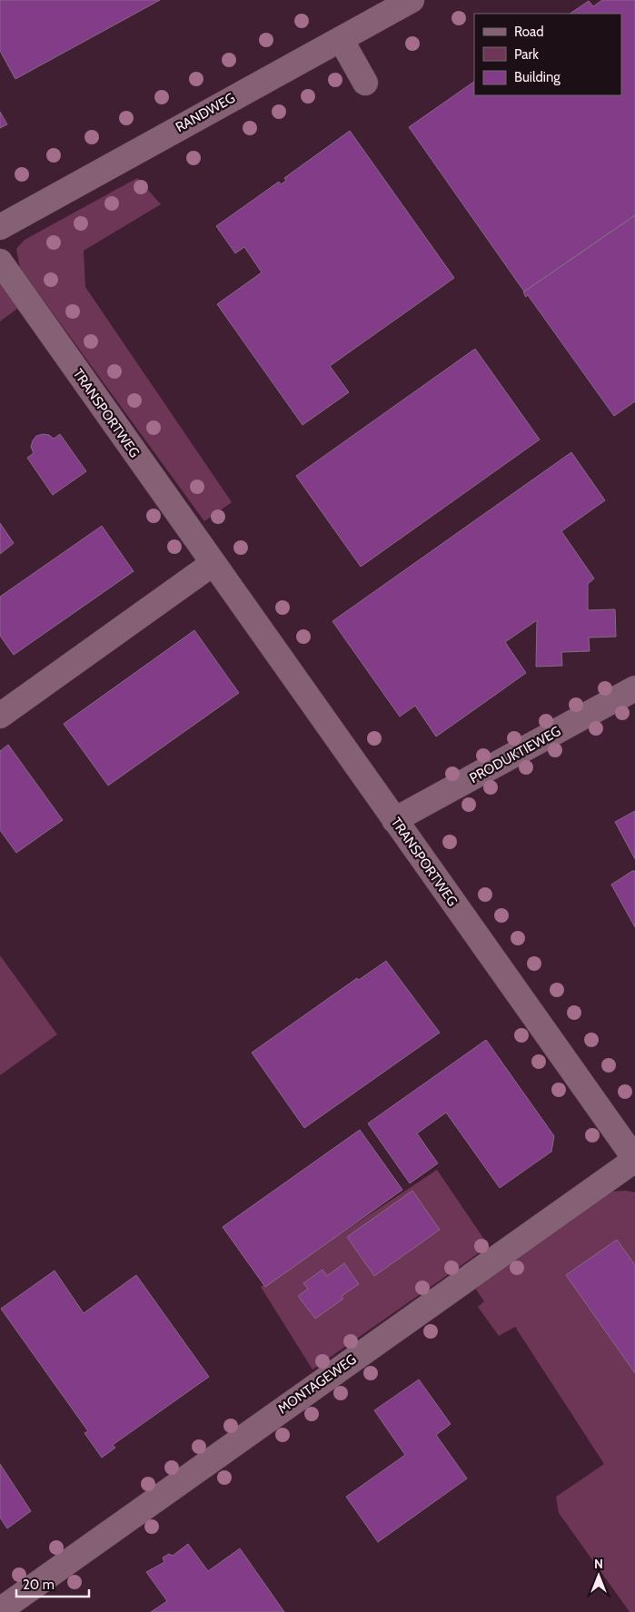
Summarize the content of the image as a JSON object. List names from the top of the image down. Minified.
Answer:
{"streets":{"street":["RANDWEG","TRANSPORTWEG","PRODUKTIEWEG","MONTAGEWEG"]},"crossings":[["TRANSPORTWEG","PRODUKTIEWEG"],["TRANSPORTWEG","MONTAGEWEG"]],"legend":["Road","Park","Building"],"scale_bar":"20 m","north":"top"}
